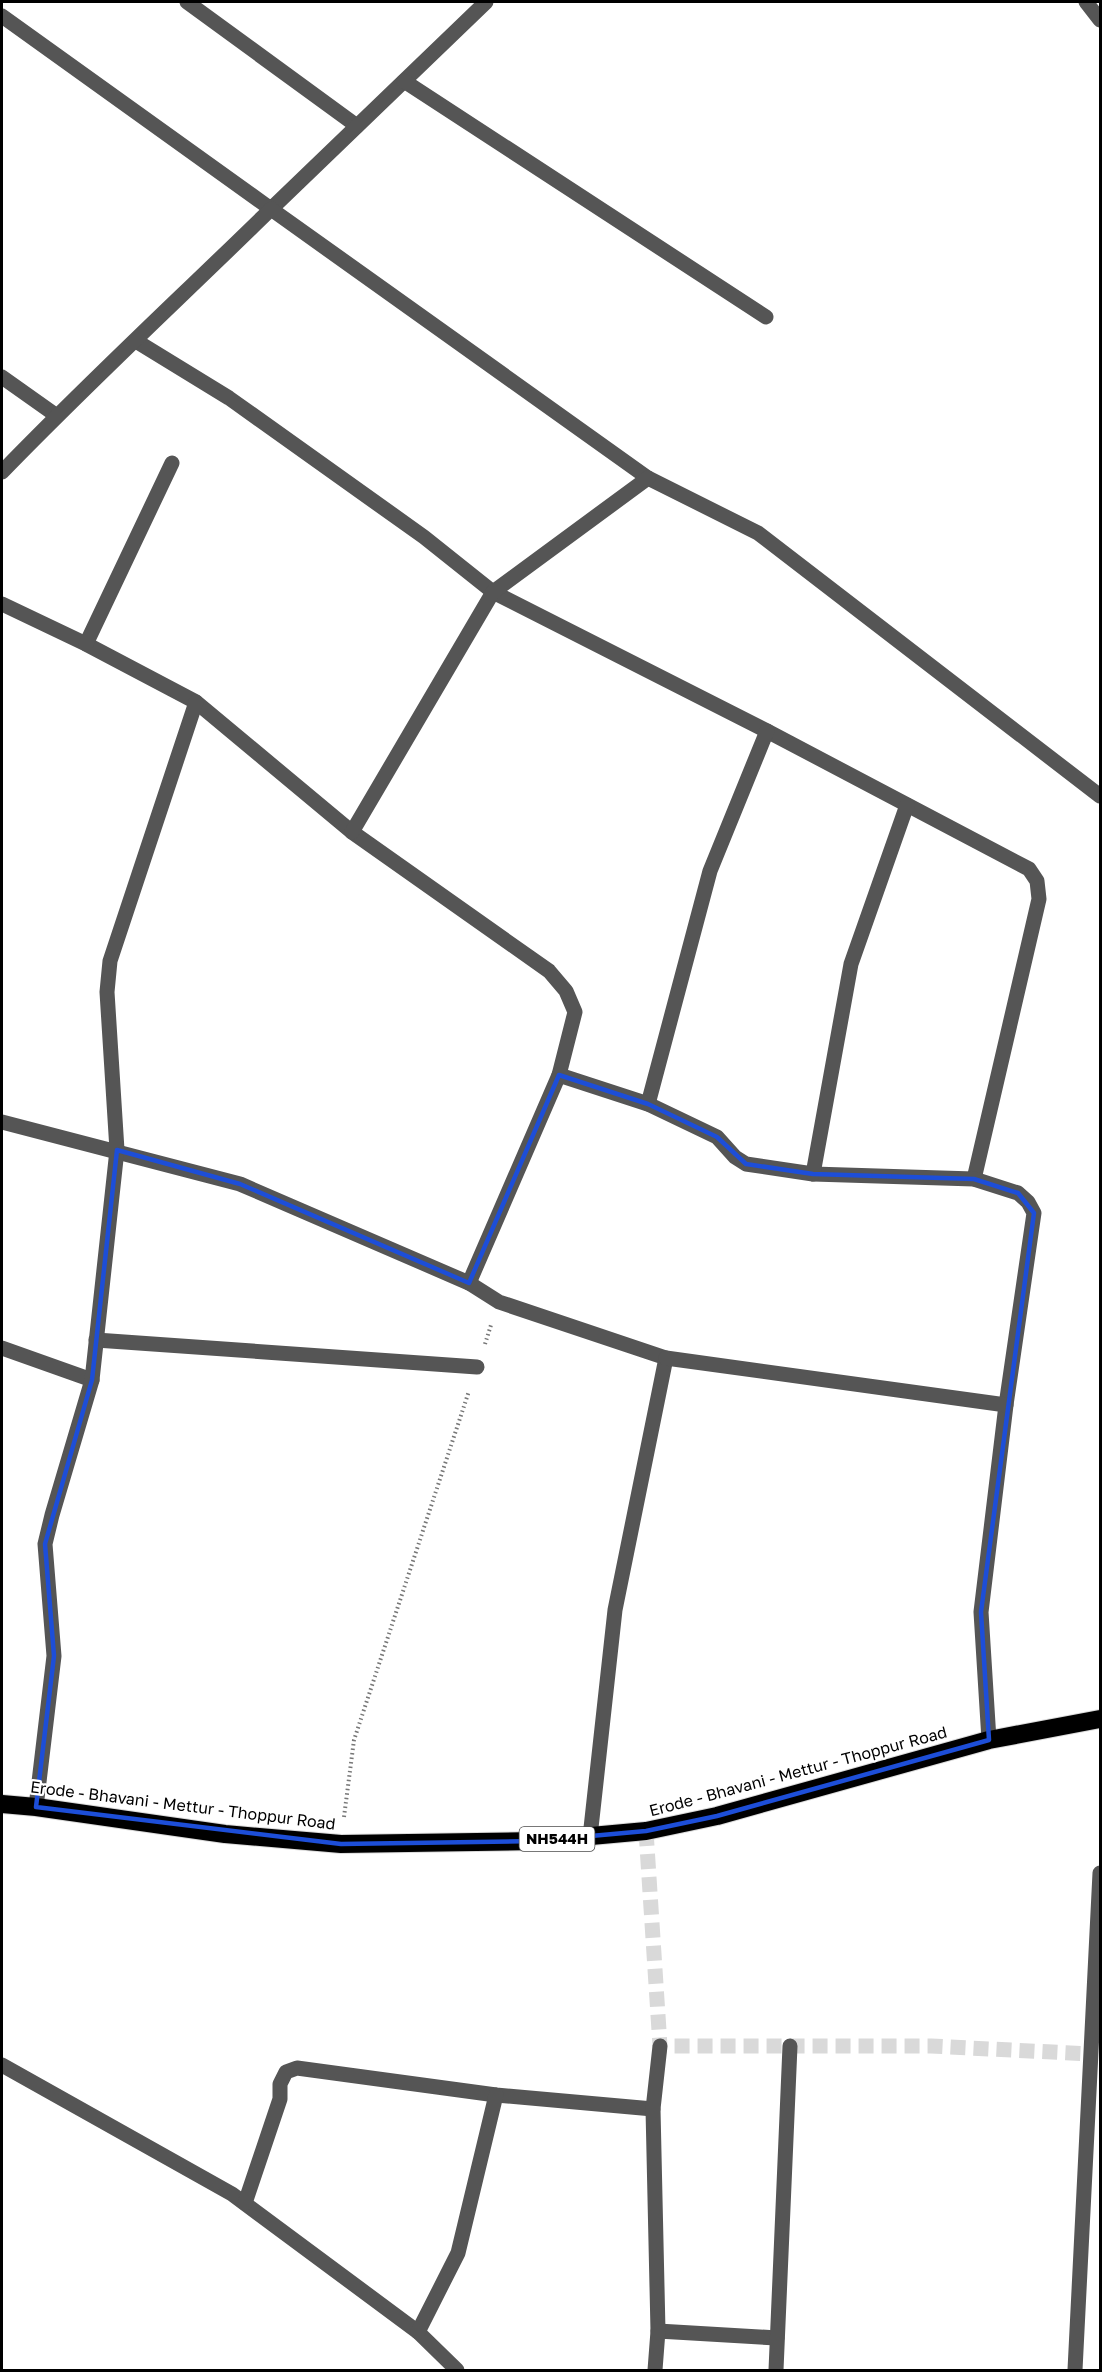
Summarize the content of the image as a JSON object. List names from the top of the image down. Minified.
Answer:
{"streets":{"highway":["Erode - Bhavani - Mettur - Thoppur Road","NH544H"]}}
